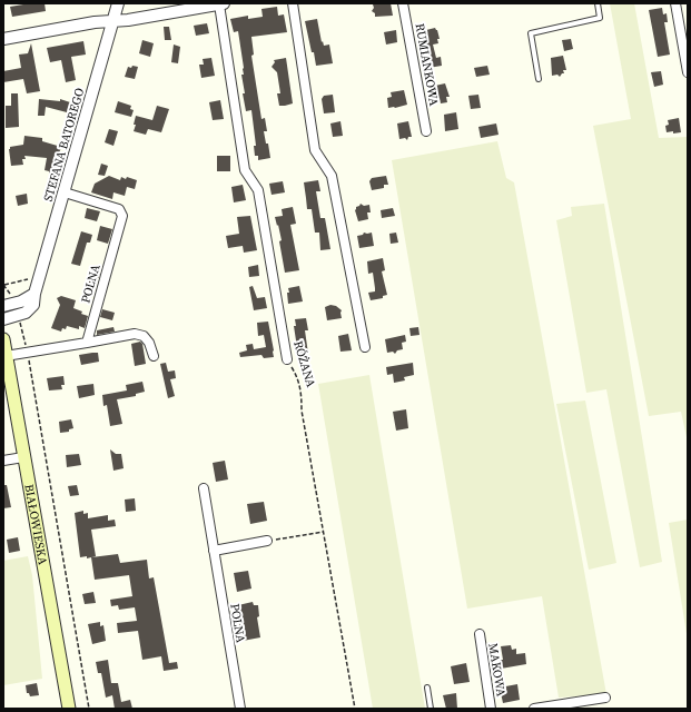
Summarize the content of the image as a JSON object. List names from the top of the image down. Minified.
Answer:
{"streets":{"main road":["BIAŁOWIESKA"],"street":["RUMIANKOWA","STEFANA BATOREGO","POLNA","RÓŻANA","MAKOWA"]},"crossings":[["STEFANA BATOREGO","POLNA"]]}
